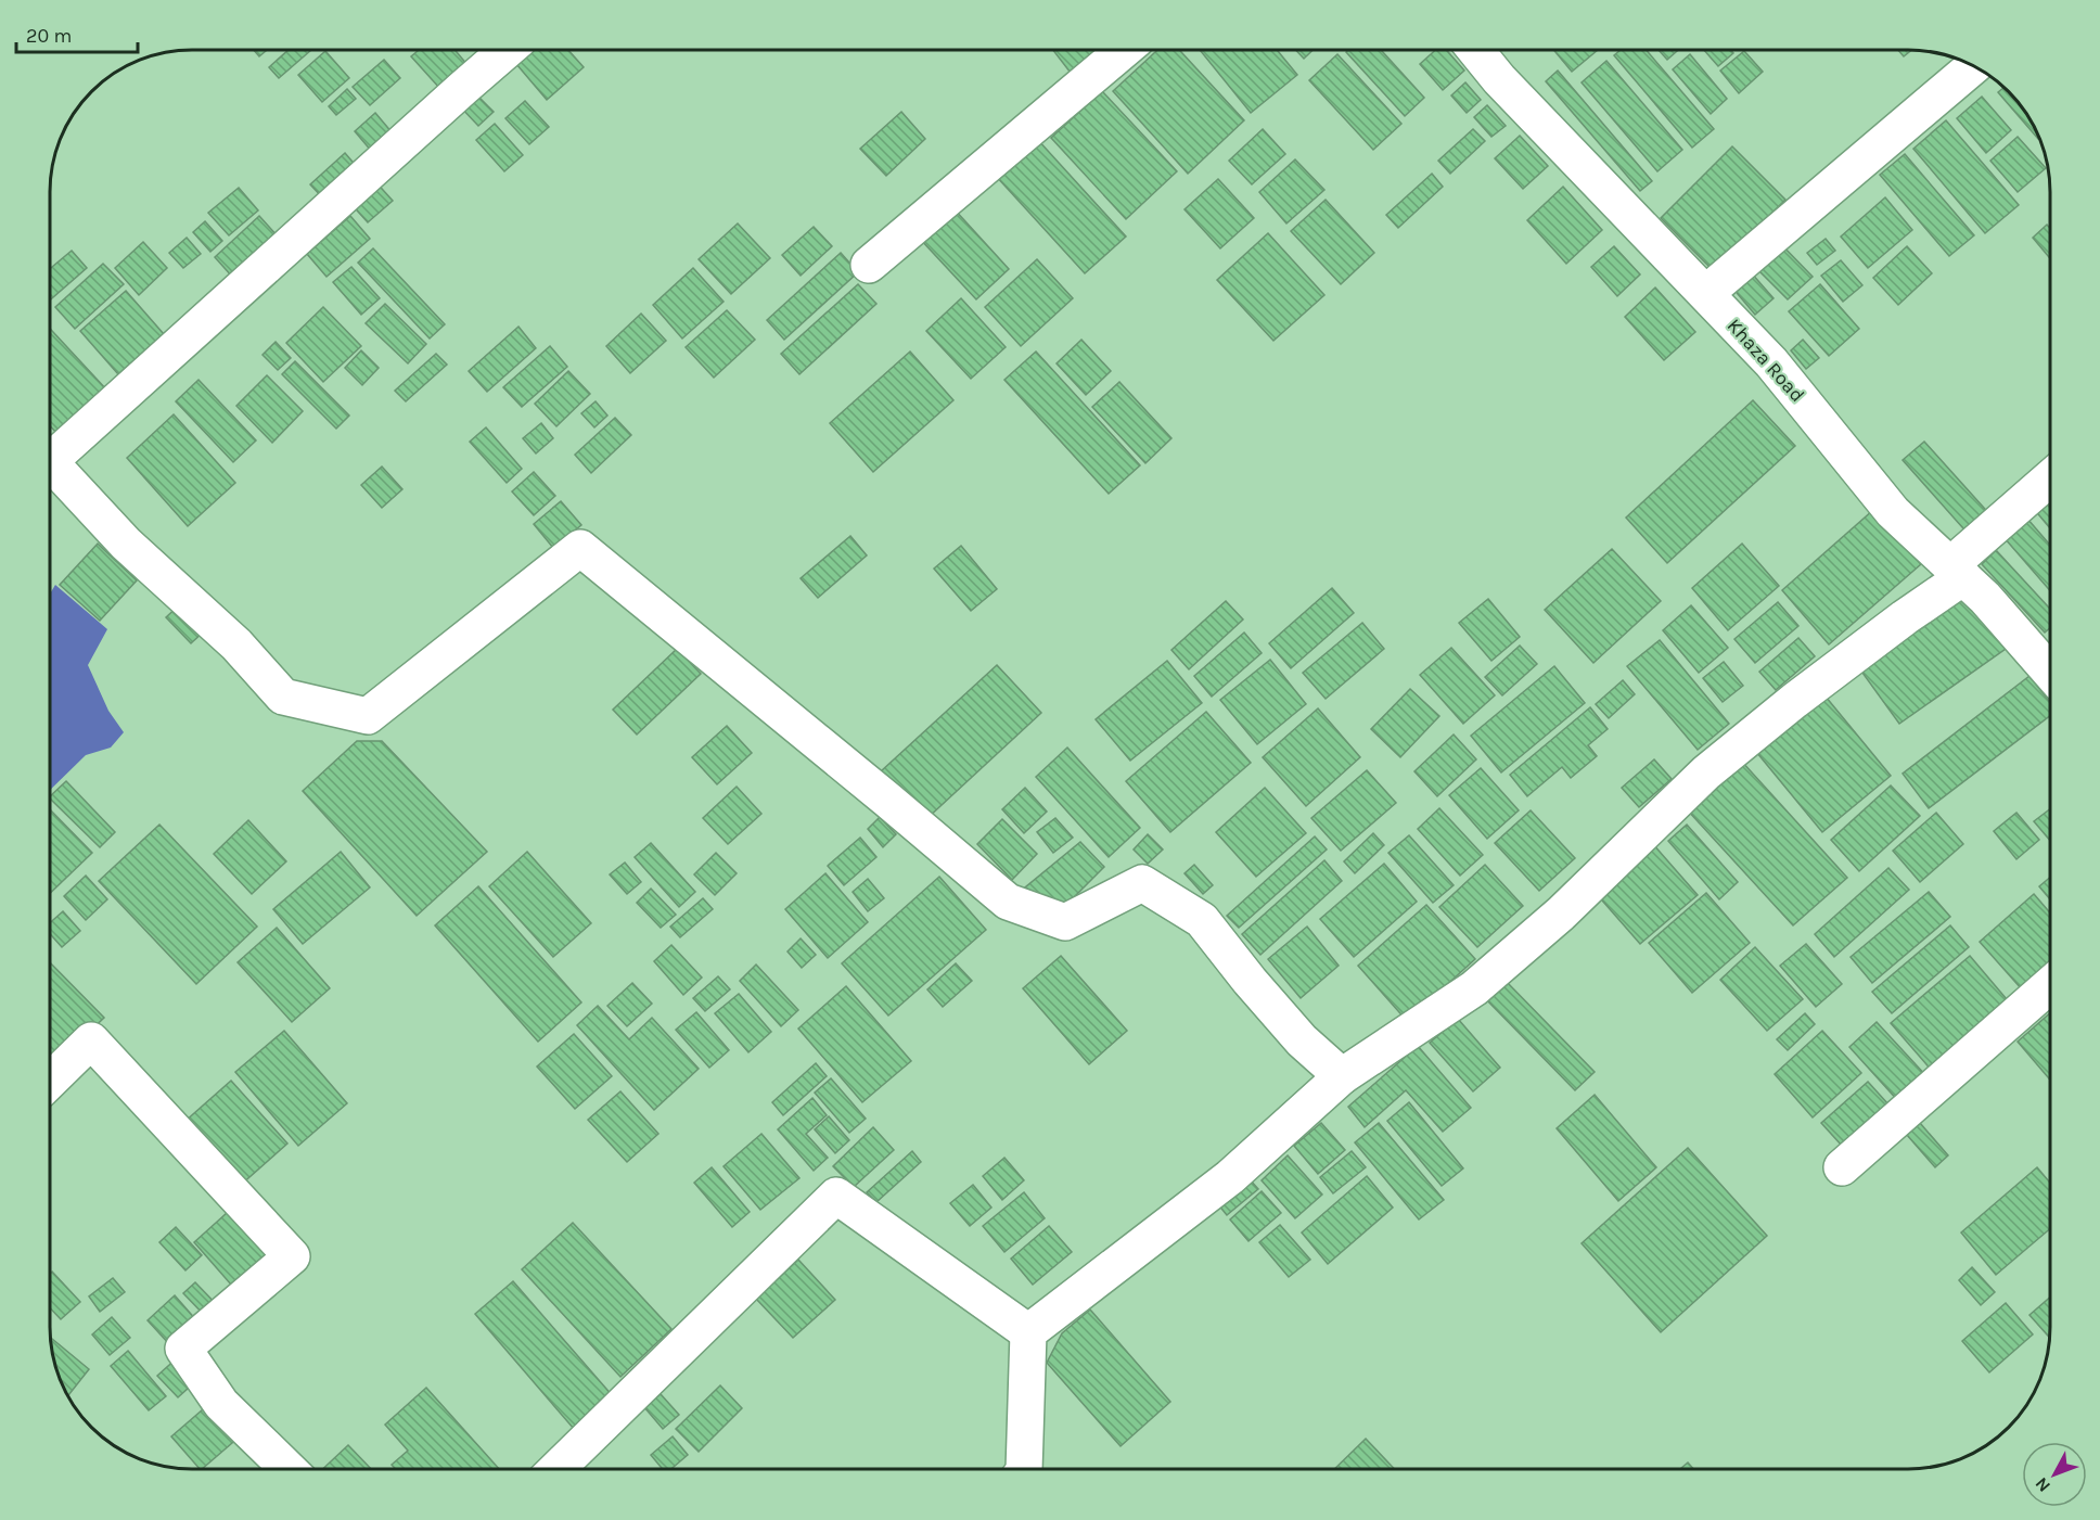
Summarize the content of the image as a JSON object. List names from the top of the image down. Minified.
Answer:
{"streets":{"street":["Khaza Road"]},"scale_bar":"20 m","north":"bottom left"}
